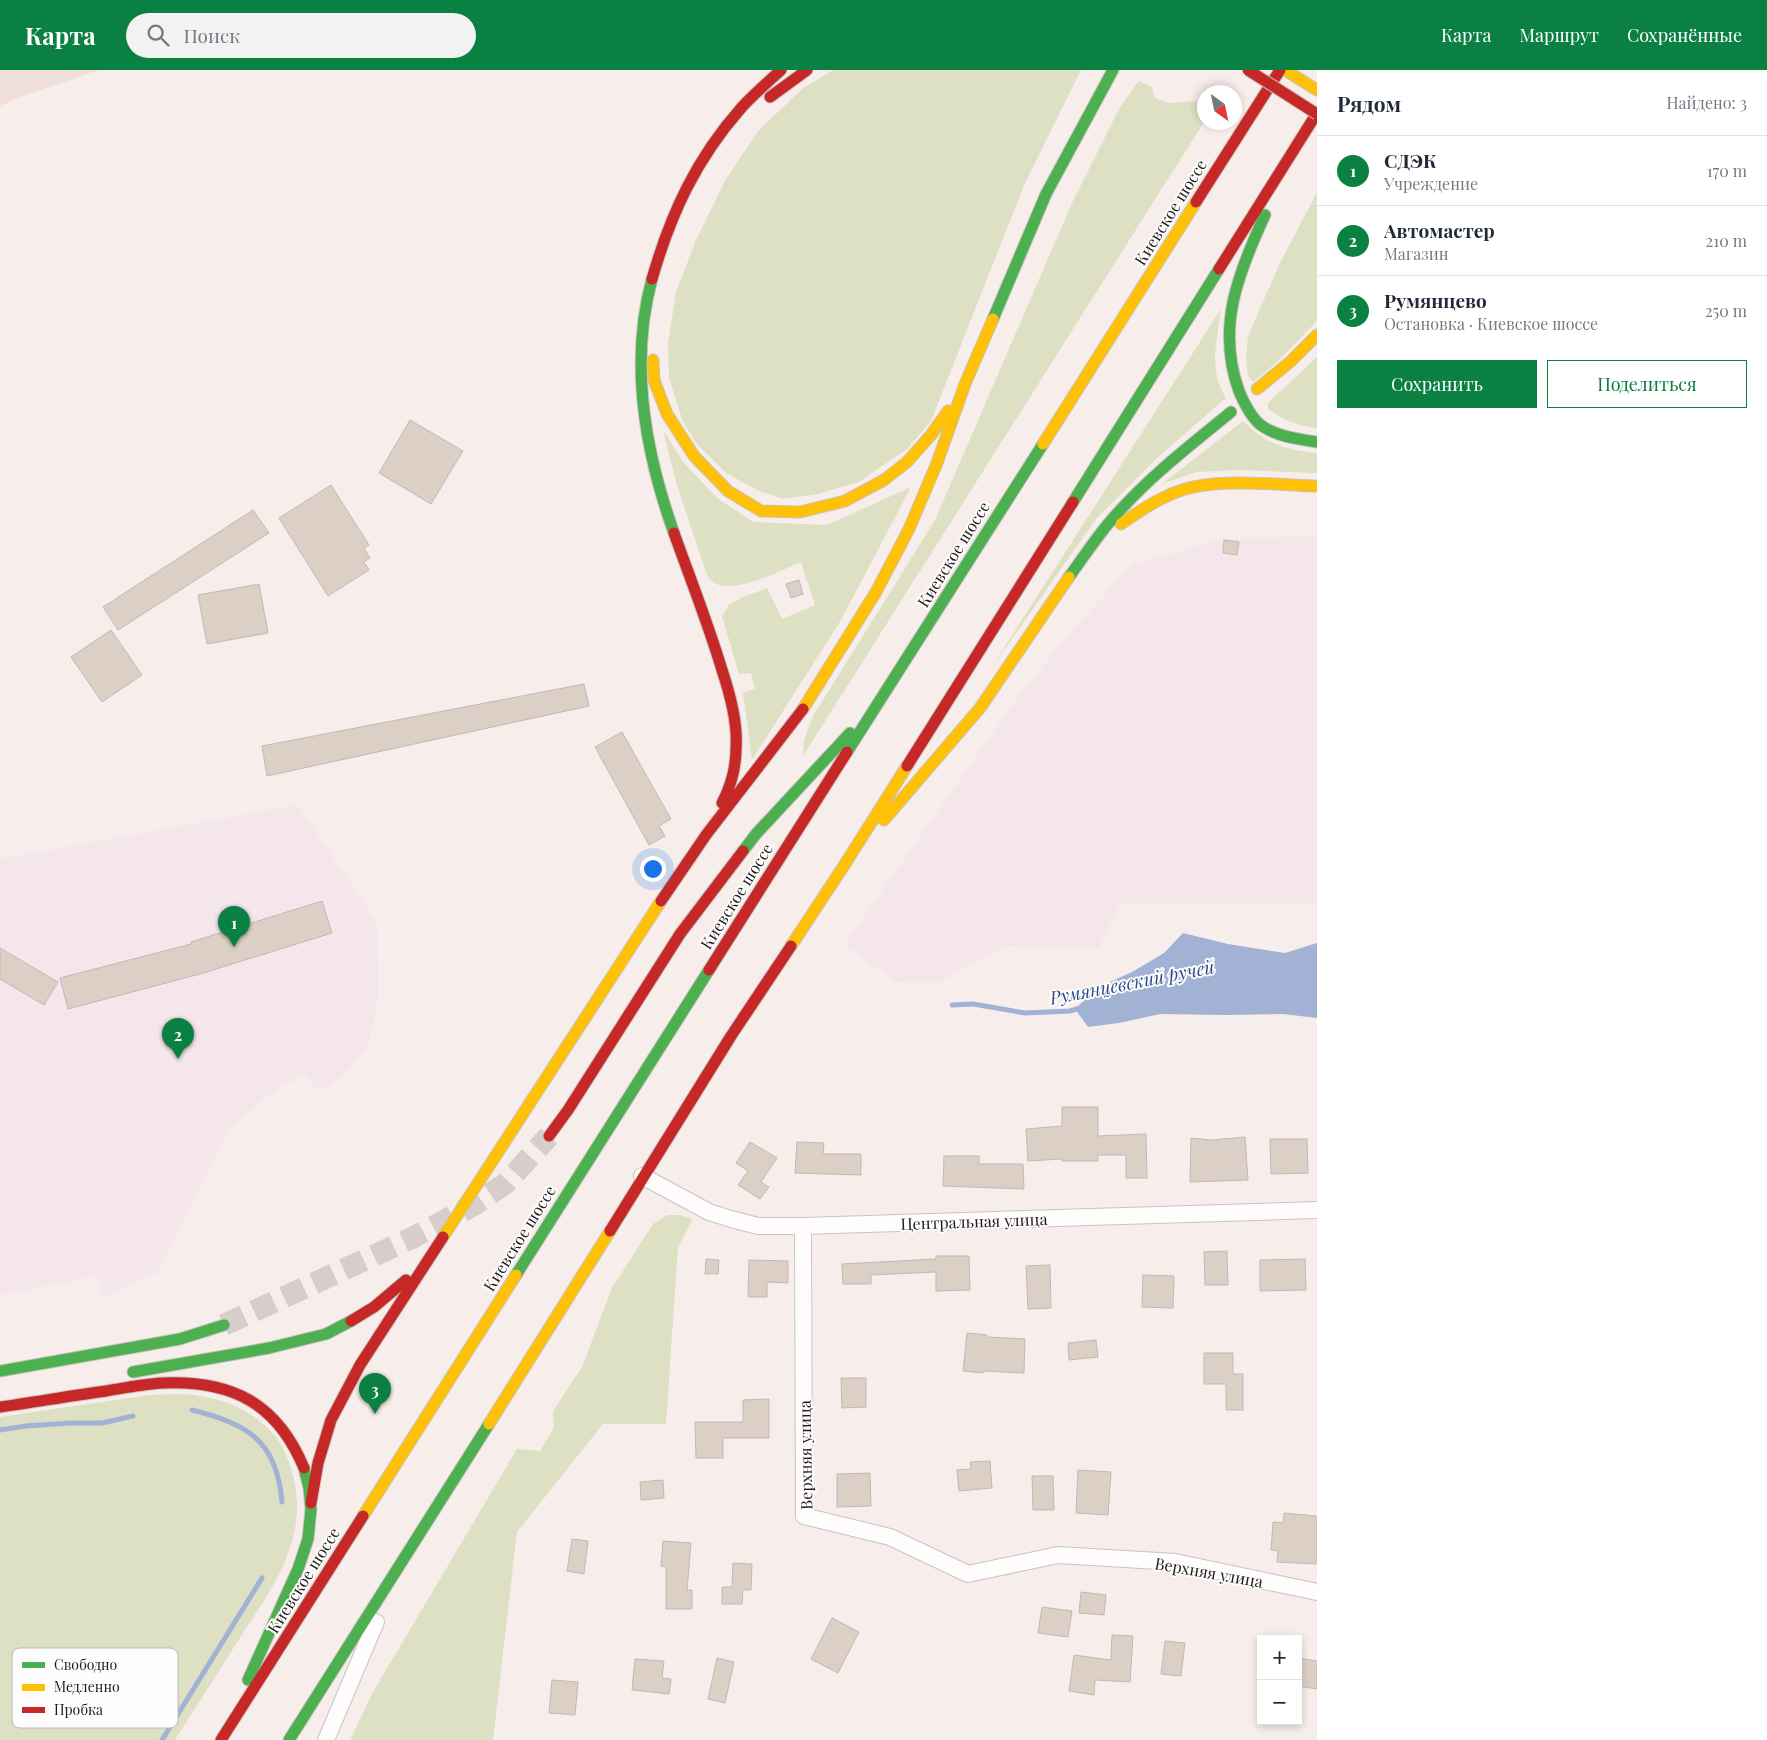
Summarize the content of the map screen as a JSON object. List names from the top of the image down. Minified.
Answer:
{"streets":{"main road":["Киевское шоссе"],"street":["Центральная улица","Верхняя улица"]},"crossings":[["Центральная улица","Верхняя улица"]],"water":["Румянцевский ручей"],"legend":["Свободно","Медленно","Пробка"],"north":"bottom right","page":{"header":"Карта","search":"Поиск","nav":["Карта","Маршрут","Сохранённые"],"heading":["Рядом","Найдено: 3"],"list":[{"mark":"1","name":"СДЭК","note":"Учреждение","value":"170 m"},{"mark":"2","name":"Автомастер","note":"Магазин","value":"210 m"},{"mark":"3","name":"Румянцево","note":"Остановка · Киевское шоссе","value":"250 m"}],"buttons":["Сохранить","Поделиться"],"pins":["1","2","3"],"map_buttons":["+","−"]}}
